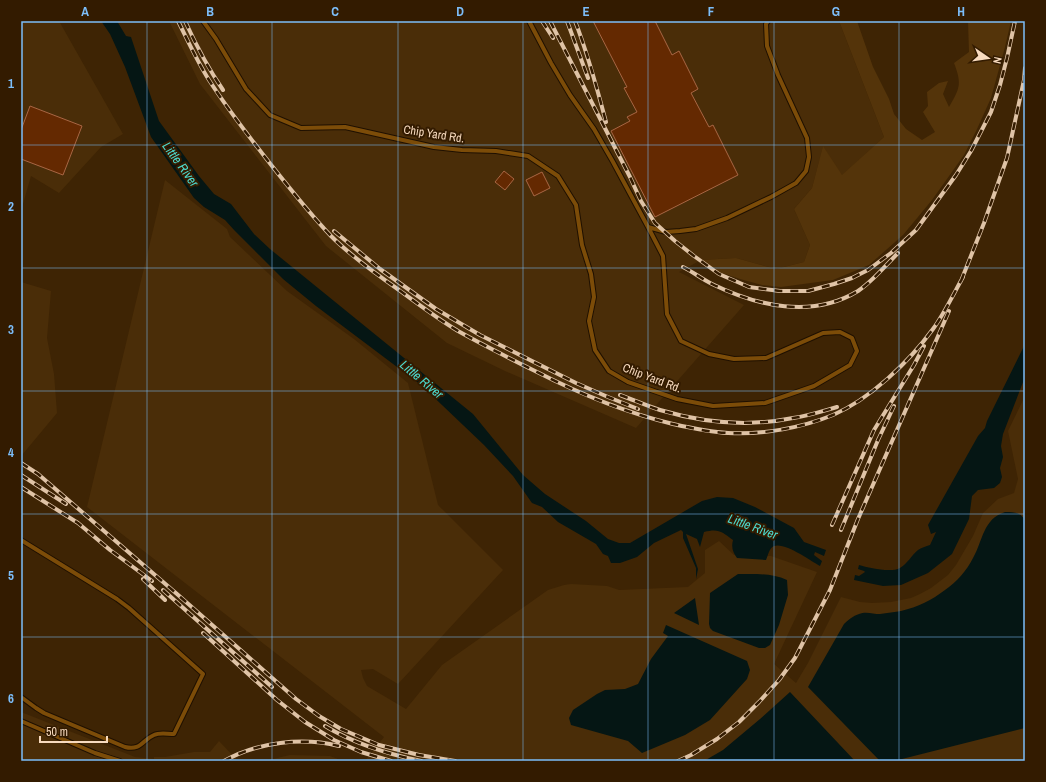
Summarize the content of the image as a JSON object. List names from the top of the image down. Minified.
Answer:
{"streets":{"lane":["Chip Yard Rd."]},"water":["Little River"],"scale_bar":"50 m","north":"right","grid":{"columns":["A","B","C","D","E","F","G","H"],"rows":["1","2","3","4","5","6"]}}
